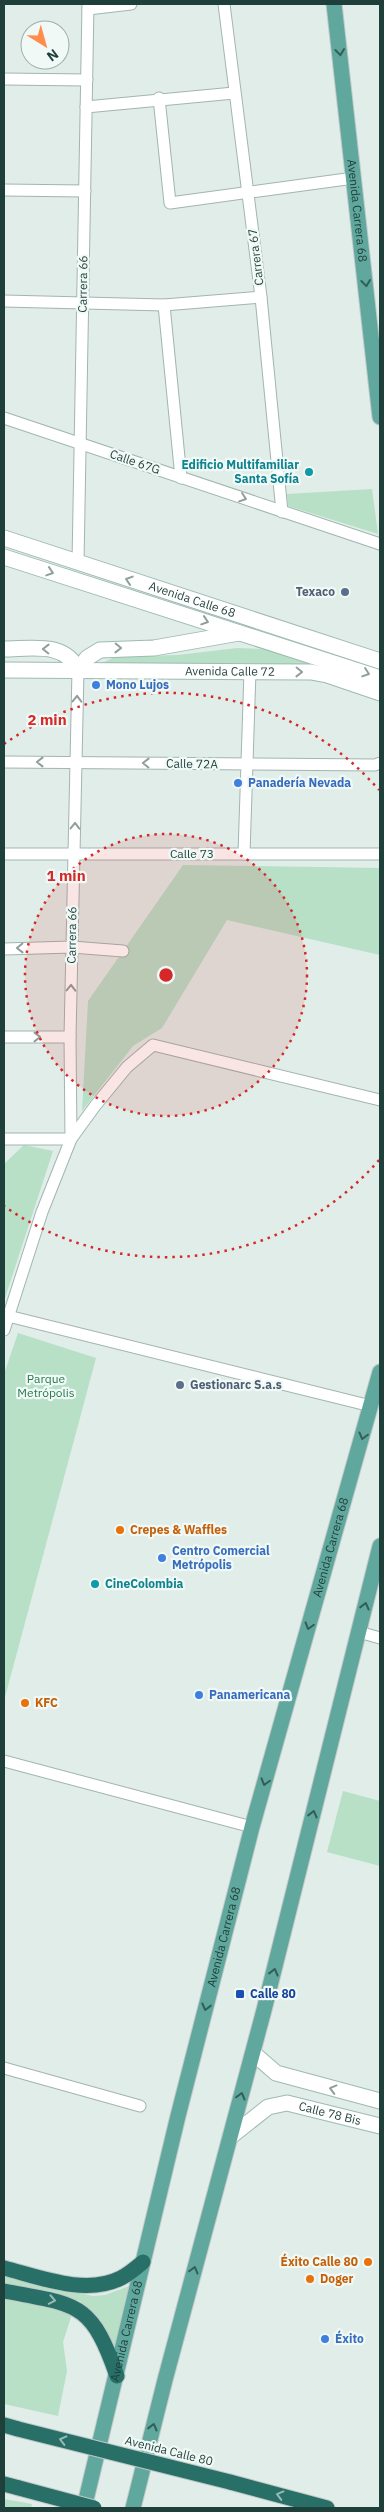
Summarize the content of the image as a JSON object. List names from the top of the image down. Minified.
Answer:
{"streets":{"highway":["Avenida Calle 80"],"main road":["Avenida Carrera 68","Avenida Calle 68","Avenida Calle 72","Calle 78 Bis"],"street":["Carrera 67","Carrera 66","Calle 67G","Calle 72A","Calle 73"]},"crossings":[["Carrera 67","Calle 67G"],["Carrera 66","Calle 67G"],["Carrera 66","Avenida Calle 68"],["Carrera 66","Avenida Calle 72"],["Carrera 66","Calle 72A"],["Carrera 66","Calle 73"]],"one_way":["Calle 72A","Calle 78 Bis","Avenida Calle 80"],"parks":["Parque Metrópolis"],"places":{"other":["Edificio Multifamiliar Santa Sofía","Texaco","Mono Lujos","Panadería Nevada","Gestionarc S.a.s","Crepes & Waffles","Centro Comercial Metrópolis","CineColombia","Panamericana","KFC","Éxito Calle 80","Doger","Éxito"],"transit":["Calle 80"]},"north":"bottom right","rings":["2 min","1 min"]}
